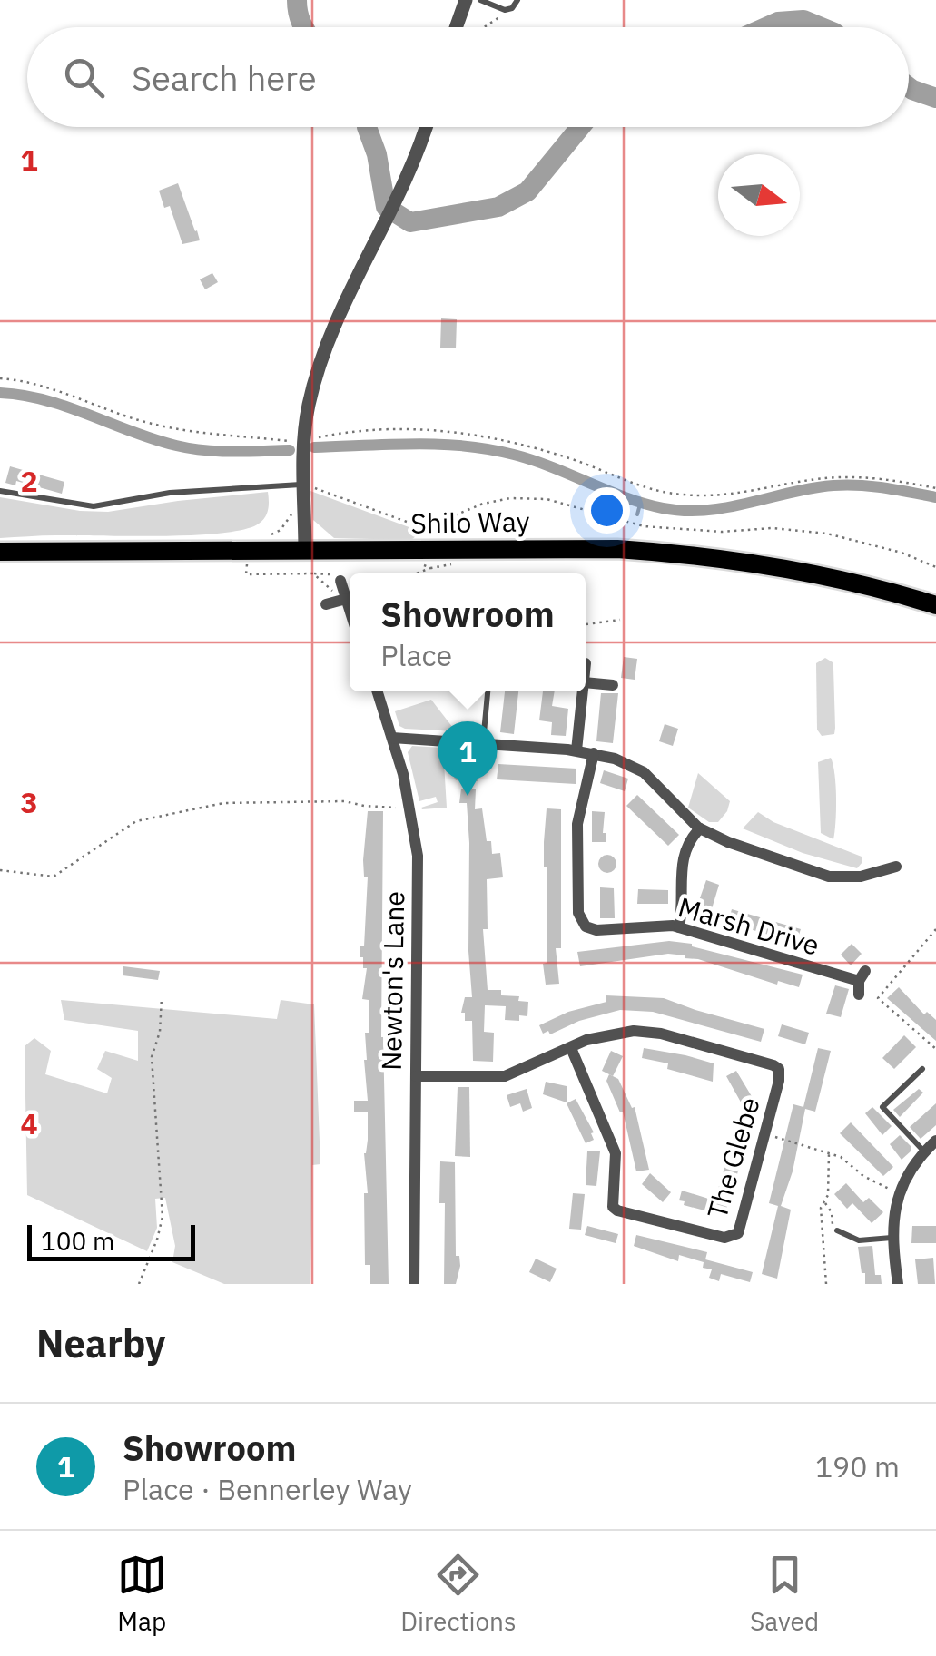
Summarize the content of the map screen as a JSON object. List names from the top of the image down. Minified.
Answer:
{"streets":{"main road":["Shilo Way"],"street":["Marsh Drive","Newton's Lane","The Glebe"]},"crossings":[["Newton's Lane","The Glebe"]],"scale_bar":"100 m","north":"right","page":{"search":"Search here","popup":["Showroom","Place"],"pins":"1","scale":"100 m","heading":"Nearby","list":[{"mark":"1","name":"Showroom","note":"Place · Bennerley Way","value":"190 m"}],"nav":["Map","Directions","Saved"]},"grid":{"rows":["1","2","3","4"]}}
